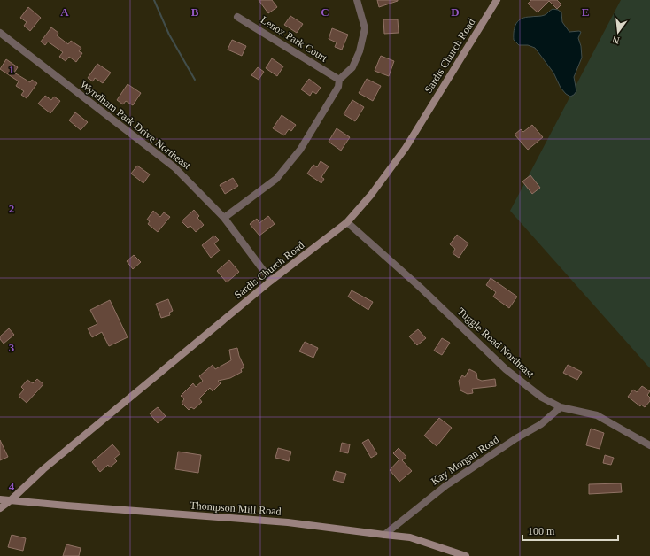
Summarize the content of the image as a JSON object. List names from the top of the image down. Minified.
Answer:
{"streets":{"street":["Lenox Park Court","Sardis Church Road","Wyndham Park Drive Northeast","Tuggle Road Northeast","Kay Morgan Road","Thompson Mill Road"]},"crossings":[["Sardis Church Road","Wyndham Park Drive Northeast"],["Sardis Church Road","Tuggle Road Northeast"],["Sardis Church Road","Thompson Mill Road"],["Tuggle Road Northeast","Kay Morgan Road"],["Kay Morgan Road","Thompson Mill Road"]],"scale_bar":"100 m","north":"bottom","grid":{"columns":["A","B","C","D","E"],"rows":["1","2","3","4"]}}
